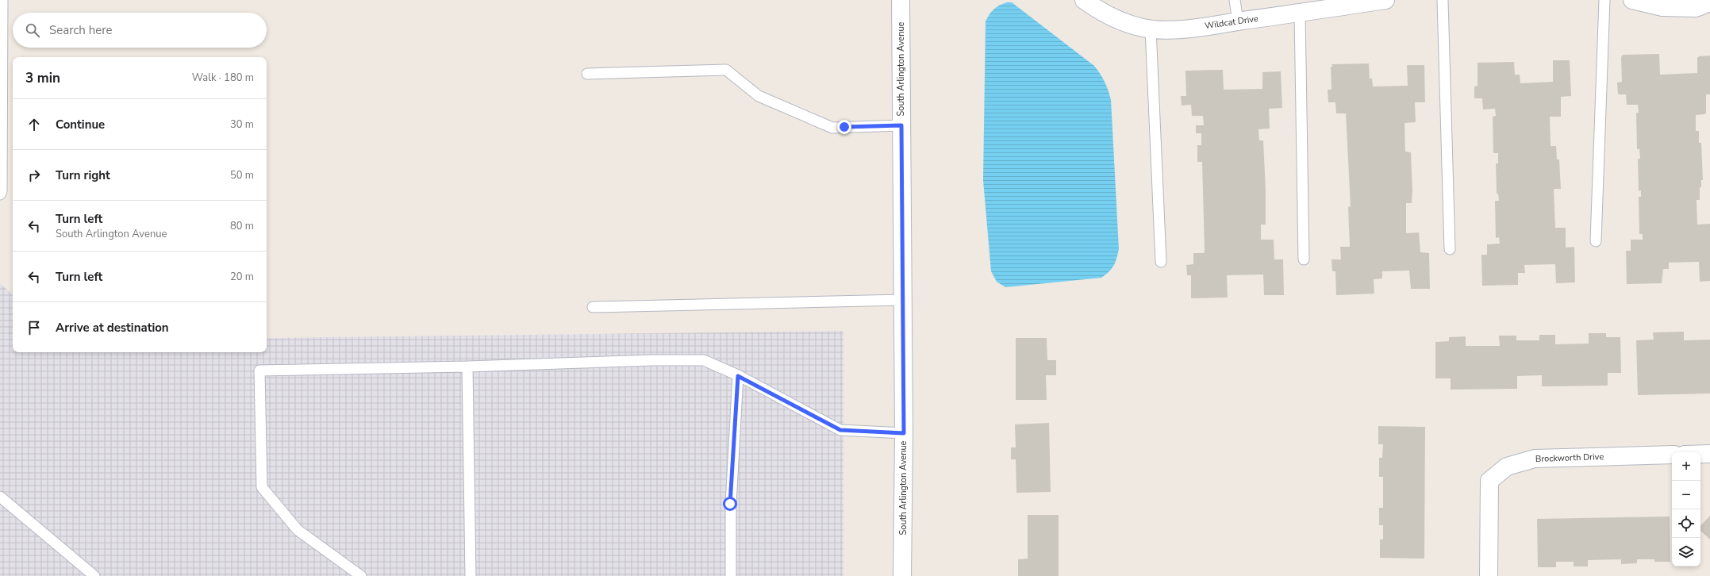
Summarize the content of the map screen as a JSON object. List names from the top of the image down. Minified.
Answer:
{"streets":{"street":["Wildcat Drive","South Arlington Avenue","Brockworth Drive"]},"page":{"search":"Search here","heading":["3 min","Walk · 180 m"],"list":[["Continue","30 m"],["Turn right","50 m"],["Turn left","South Arlington Avenue","80 m"],["Turn left","20 m"],"Arrive at destination"],"map_buttons":["+","−"]}}
